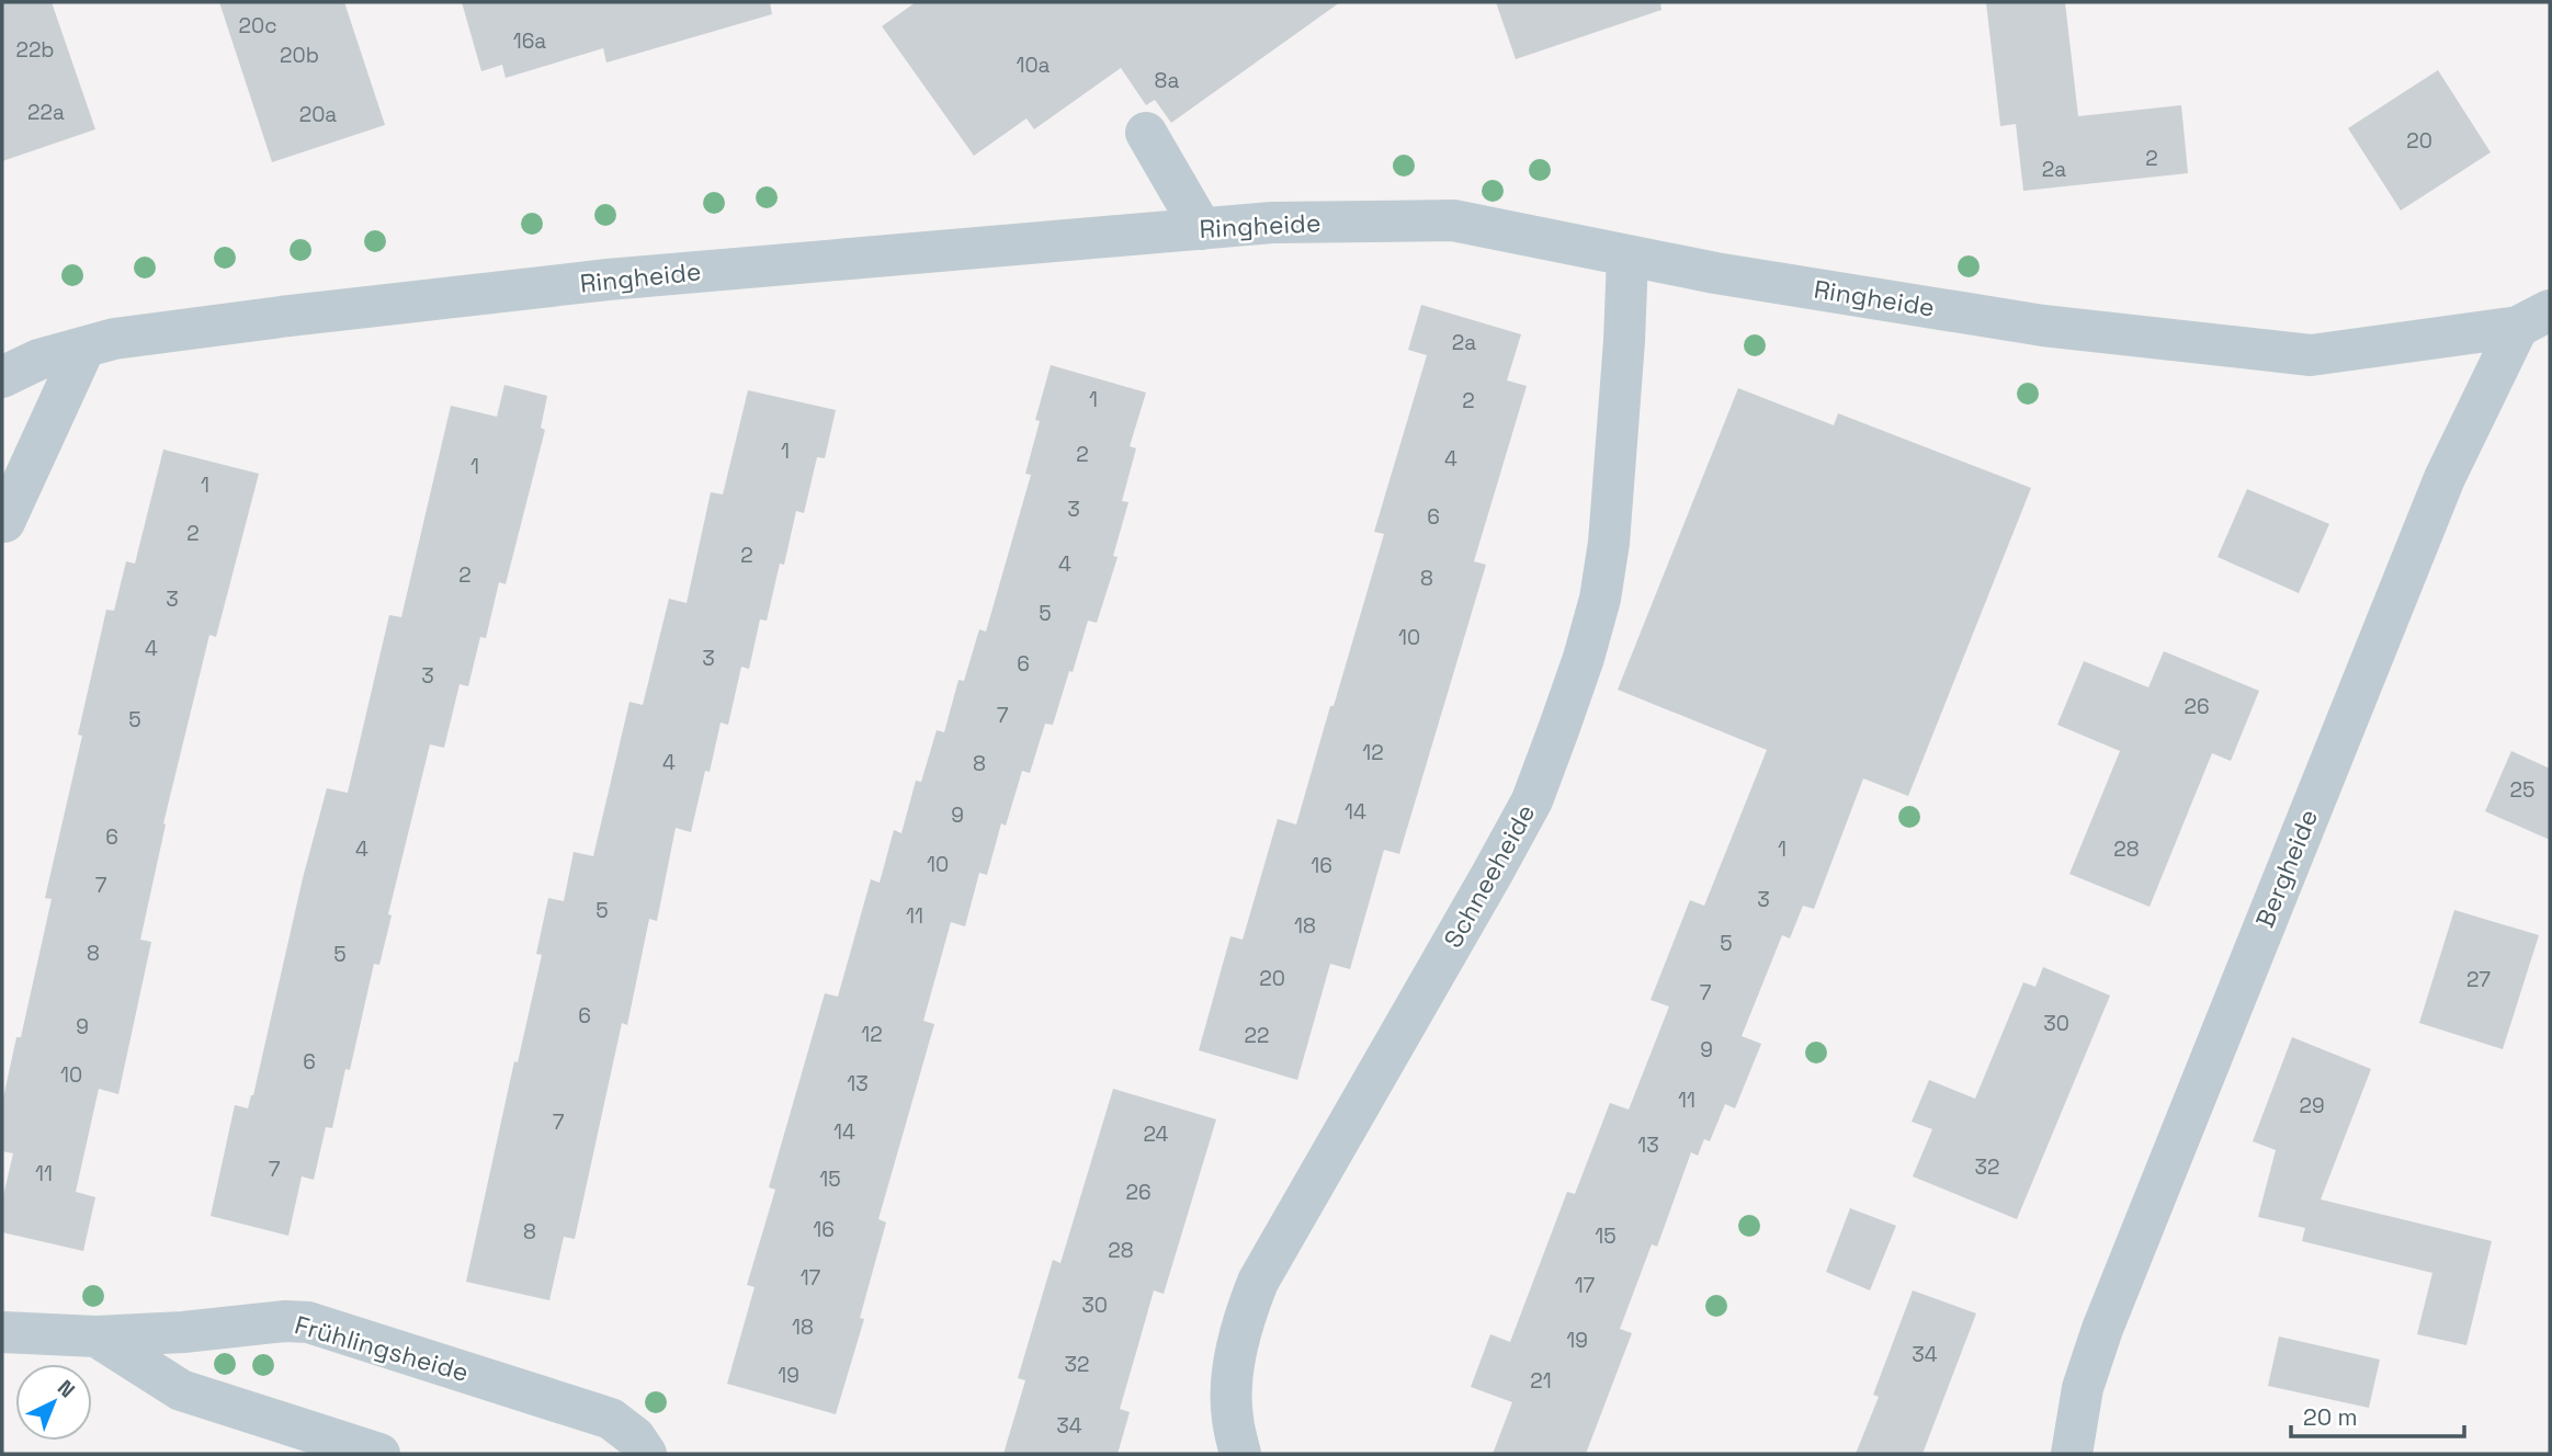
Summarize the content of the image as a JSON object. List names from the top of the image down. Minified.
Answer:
{"streets":{"street":["Ringheide","Bergheide","Schneeheide","Frühlingsheide"]},"crossings":[["Ringheide","Bergheide"],["Ringheide","Schneeheide"]],"house_numbers":["20c","16a","22b","20b","10a","8a","22a","20a","20","2","2a","2a","1","2","1","2","4","1","1","3","6","2","2","4","2","8","3","5","10","4","3","6","3","26","7","5","12","4","8","25","14","9","6","4","1","28","10","16","7","3","5","11","18","5","8","5","20","27","7","6","30","9","12","22","9","6","10","13","11","29","7","14","24","13","32","7","11","15","26","16","8","15","28","17","17","30","18","19","34","32","19","21","34"],"scale_bar":"20 m","north":"top right"}
